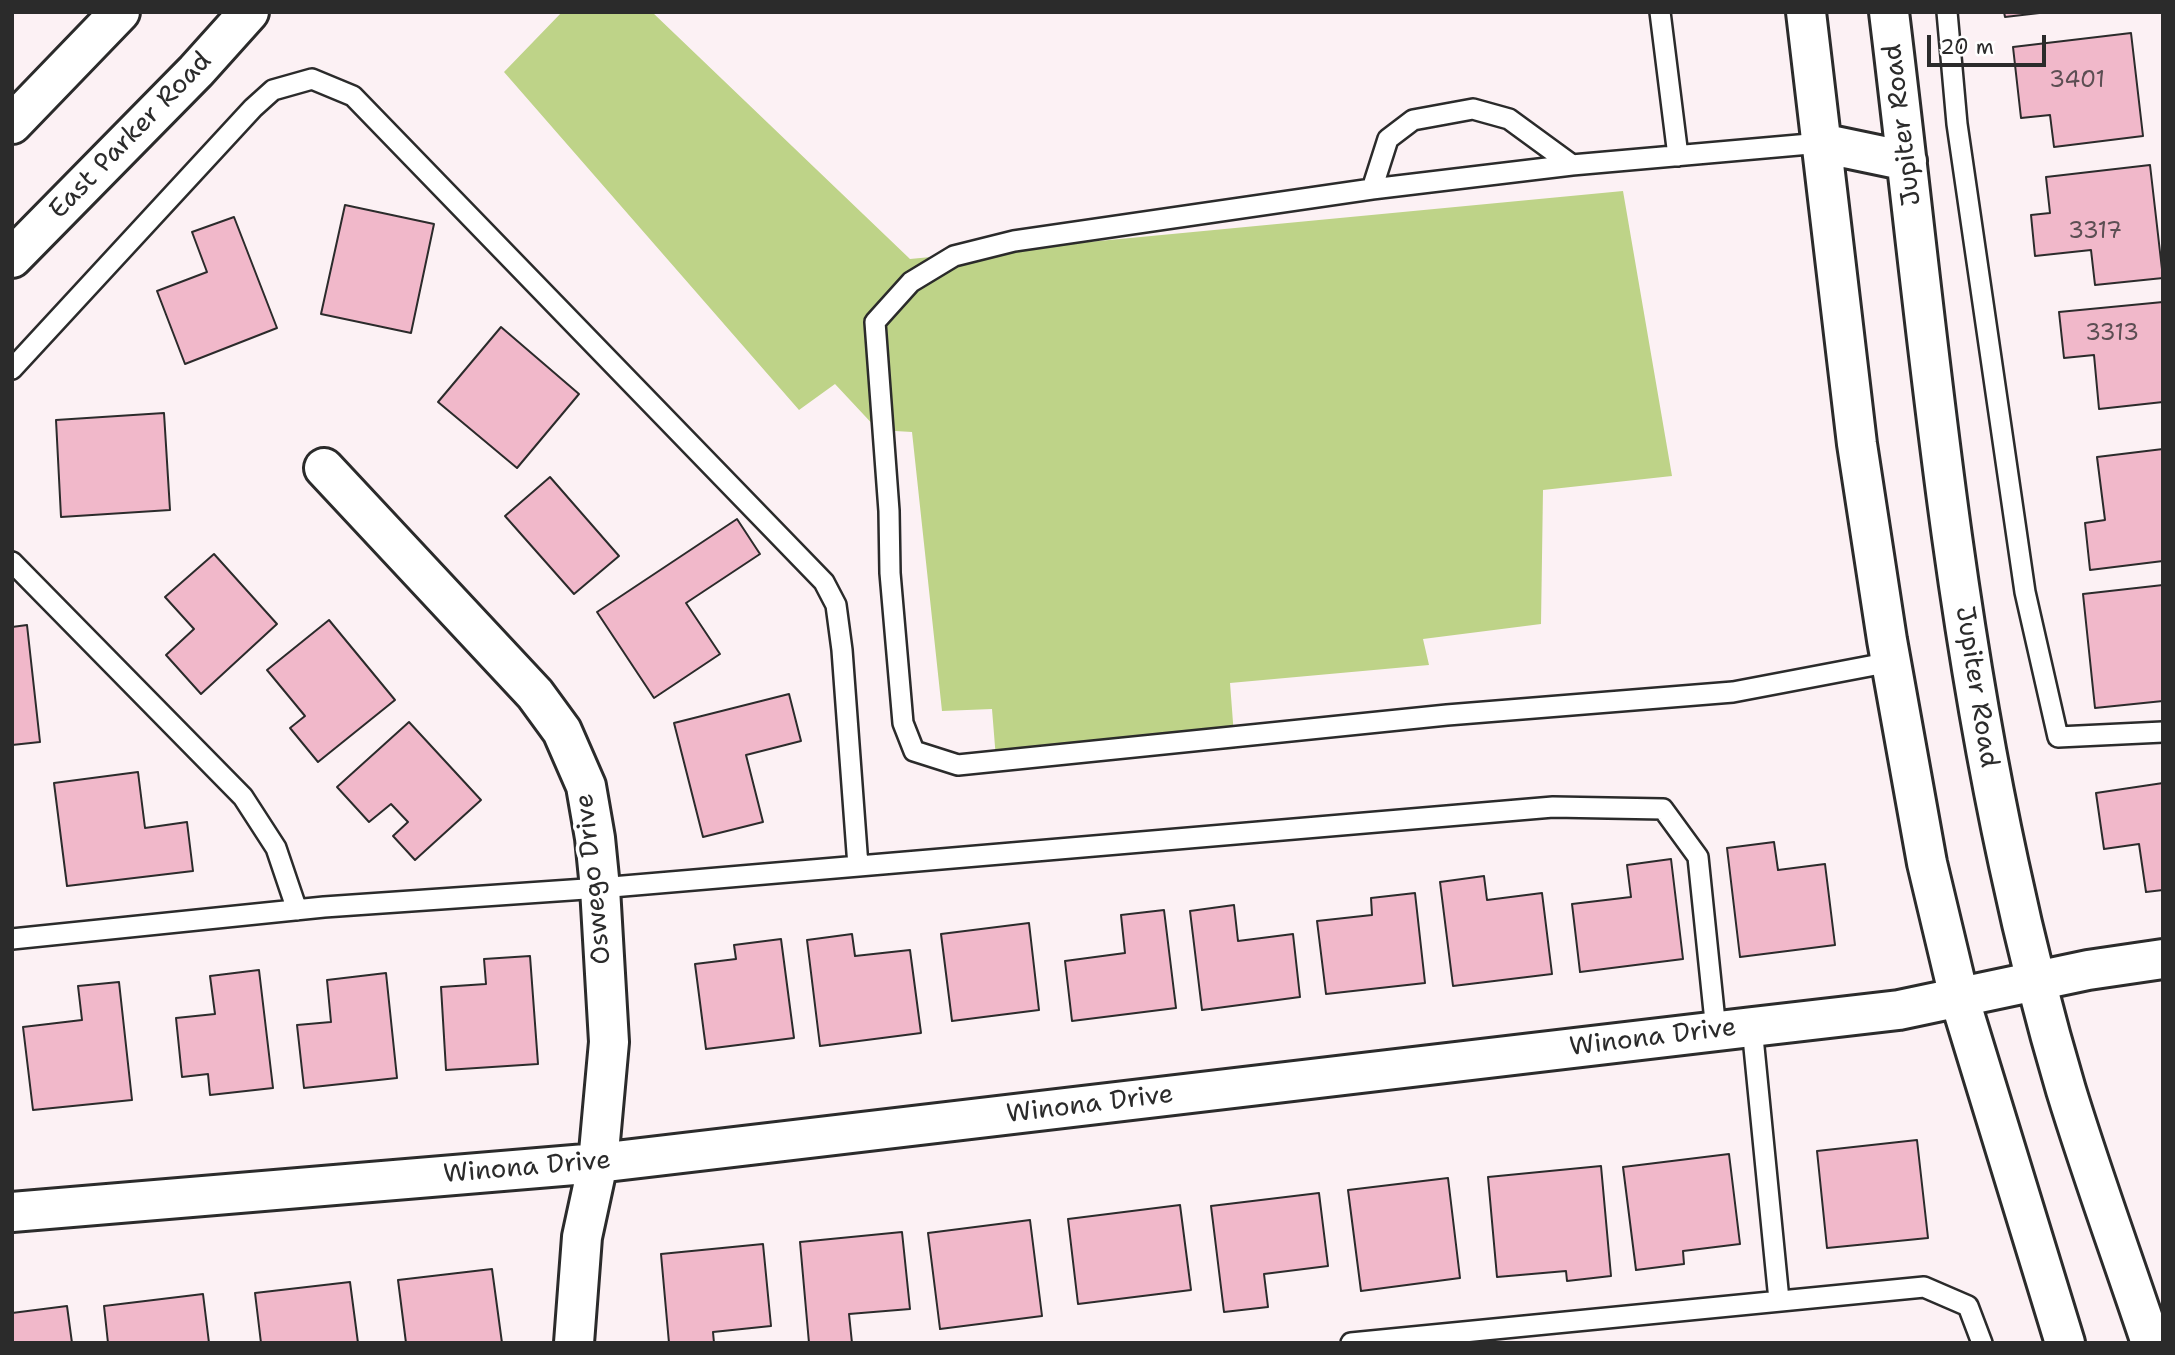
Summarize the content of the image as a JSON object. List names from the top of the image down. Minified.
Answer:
{"streets":{"main road":["Jupiter Road","East Parker Road","Oswego Drive","Winona Drive"]},"crossings":[["Jupiter Road","Winona Drive"],["Oswego Drive","Winona Drive"]],"house_numbers":["3401","3317","3313"],"scale_bar":"20 m"}
